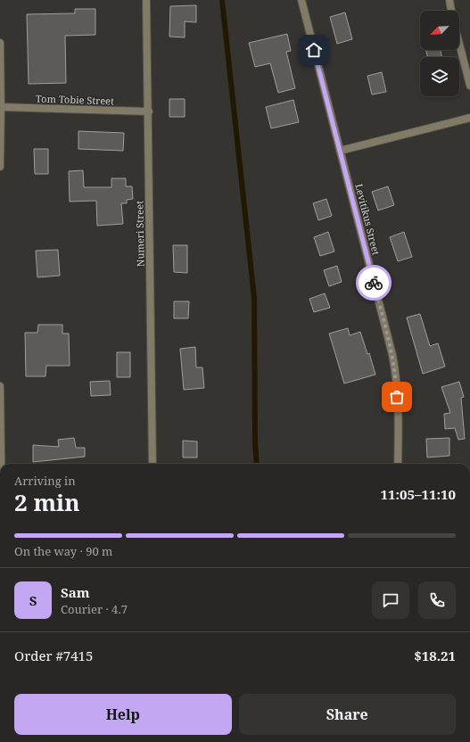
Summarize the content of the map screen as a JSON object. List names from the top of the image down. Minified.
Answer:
{"streets":{"street":["Tom Tobie Street","Levitikus Street","Numeri Street"]},"crossings":[["Tom Tobie Street","Numeri Street"]],"north":"bottom left","page":{"heading":["2 min","Arriving in","11:05–11:10"],"panel":["Sam","Courier · 4.7","Order #7415","$18.21"],"bar":"On the way · 90 m","round":"S","buttons":["Help","Share"]}}
